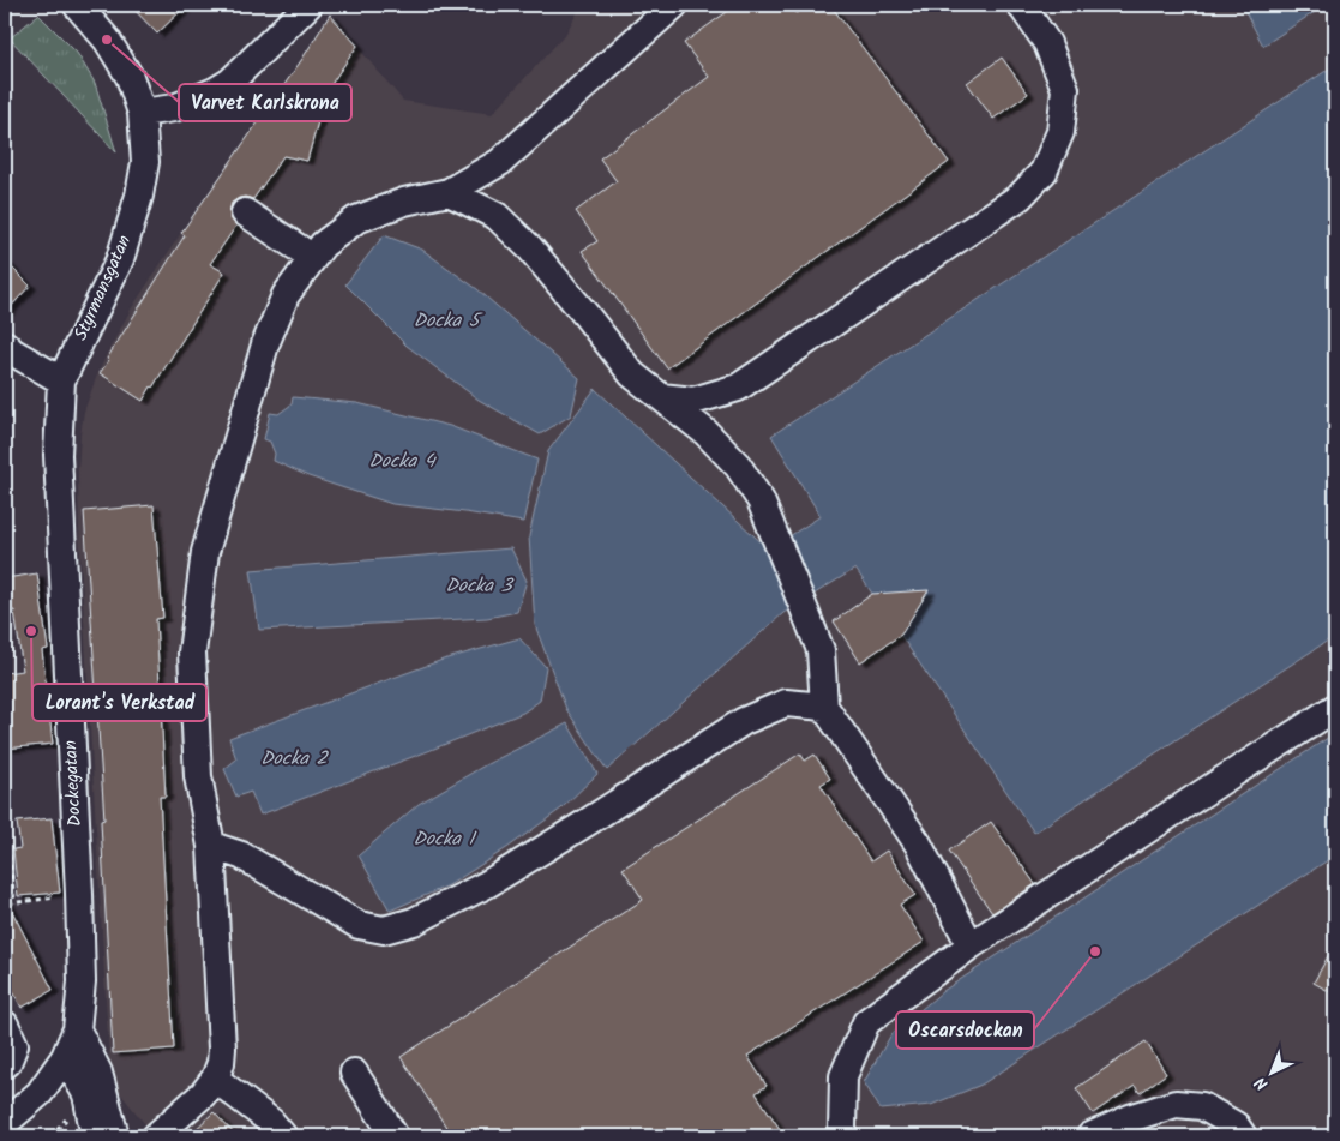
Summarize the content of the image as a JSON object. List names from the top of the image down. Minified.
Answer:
{"streets":{"street":["Styrmansgatan","Dockegatan"]},"crossings":[["Styrmansgatan","Dockegatan"]],"water":["Docka 5","Docka 4","Docka 3","Docka 2","Docka 1"],"places":["Varvet Karlskrona","Lorant's Verkstad","Oscarsdockan"],"north":"bottom left"}
